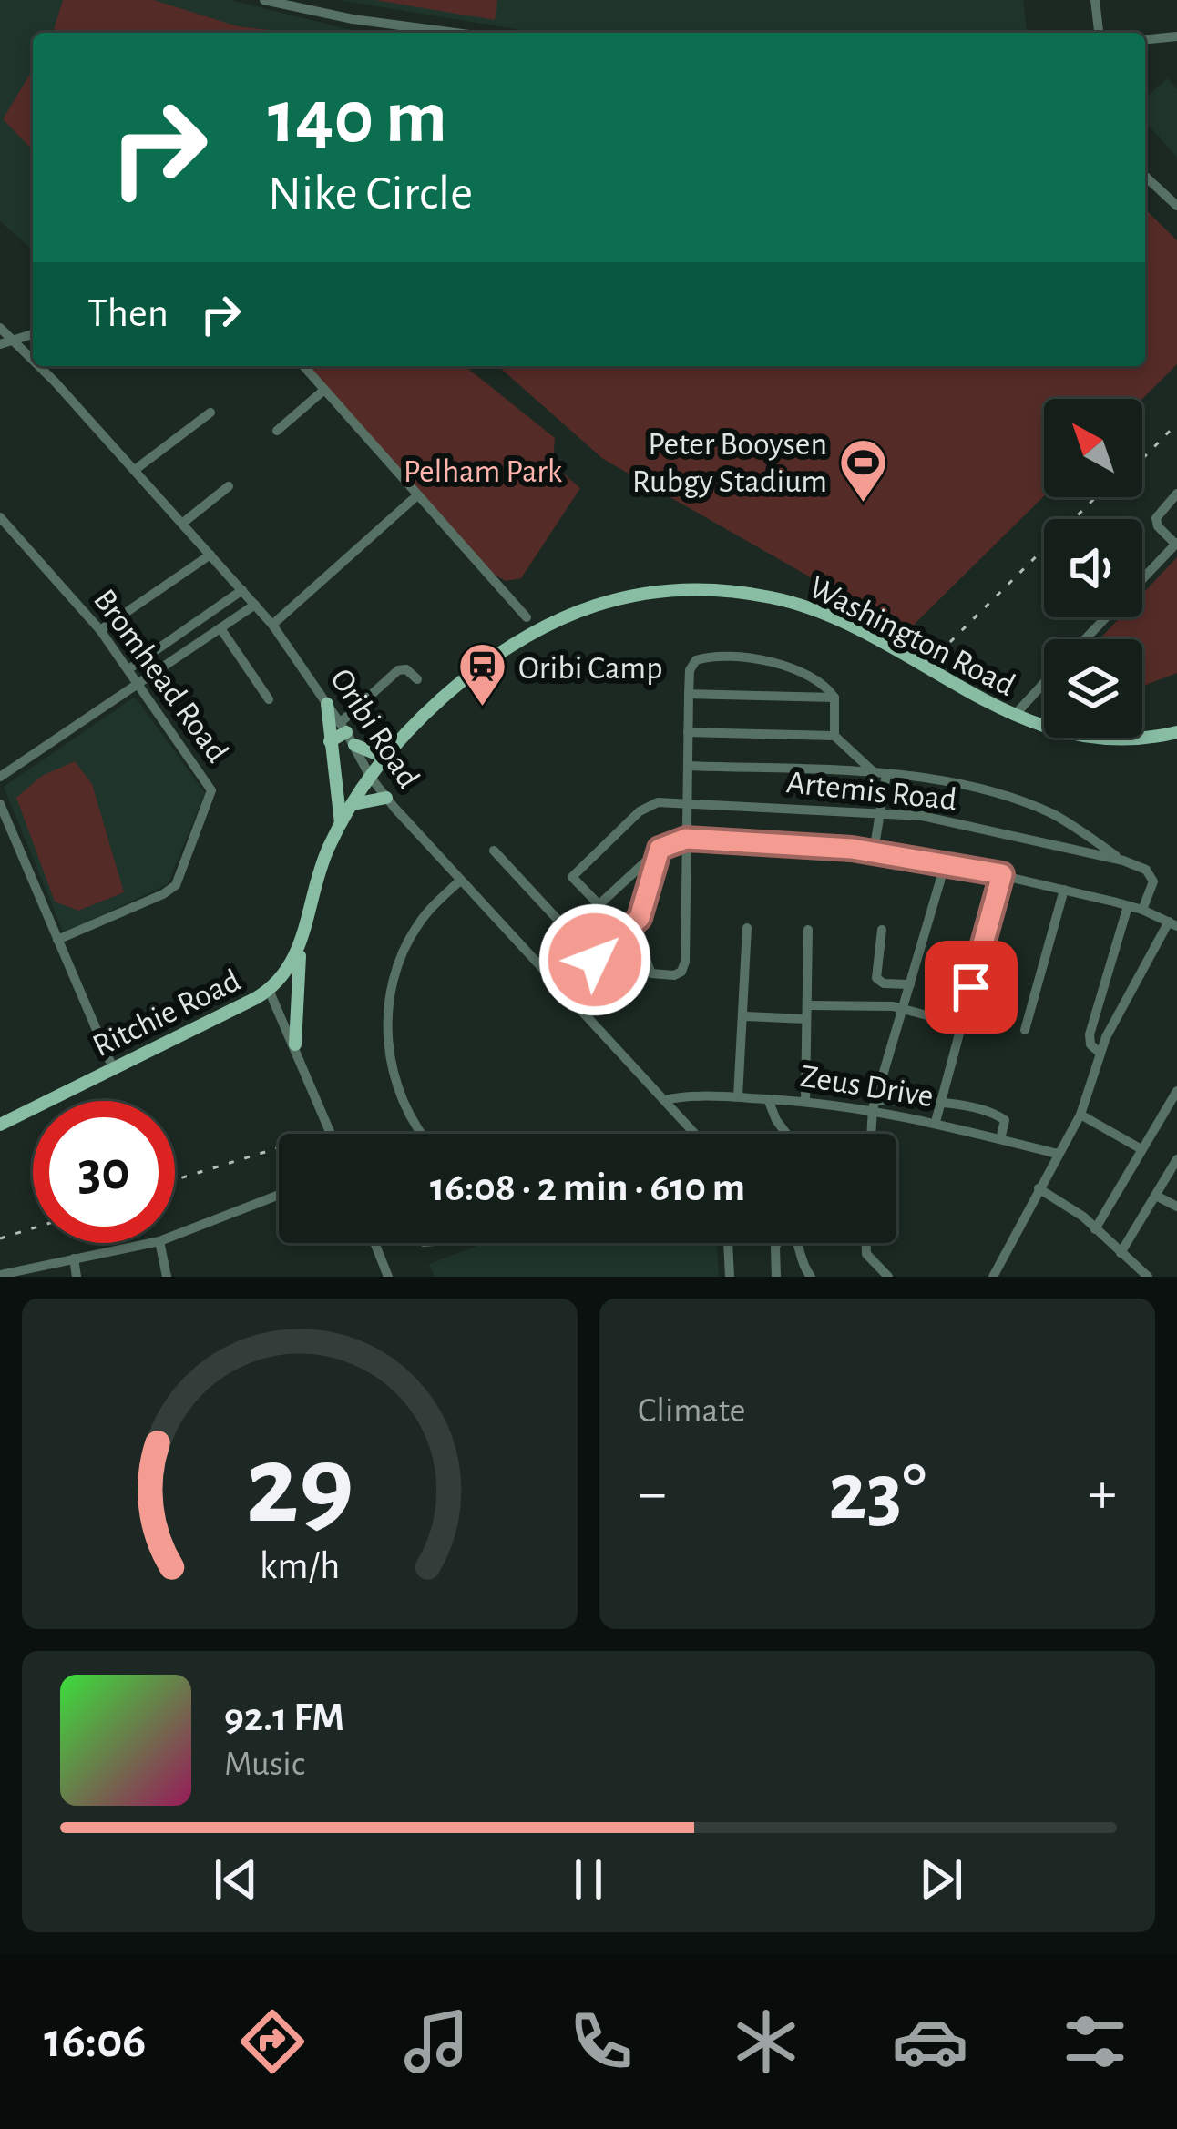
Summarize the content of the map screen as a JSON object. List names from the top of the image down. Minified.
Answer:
{"streets":{"main road":["Washington Road","Ritchie Road"],"street":["Bromhead Road","Oribi Road","Artemis Road","Zeus Drive"]},"crossings":[["Washington Road","Oribi Road"],["Washington Road","Ritchie Road"],["Oribi Road","Zeus Drive"]],"parks":["Pelham Park"],"places":{"sports":["Peter Booysen Rubgy Stadium"],"station":["Oribi Camp"]},"north":"top left","page":{"turn":["140 m","Nike Circle"],"then":"Then","limit":"30","trip":"16:08 · 2 min · 610 m","tile":"Climate","heat":["−","23°","+"],"song":["92.1 FM","Music"],"tabs":"16:06","gauge":["29","km/h"]}}
